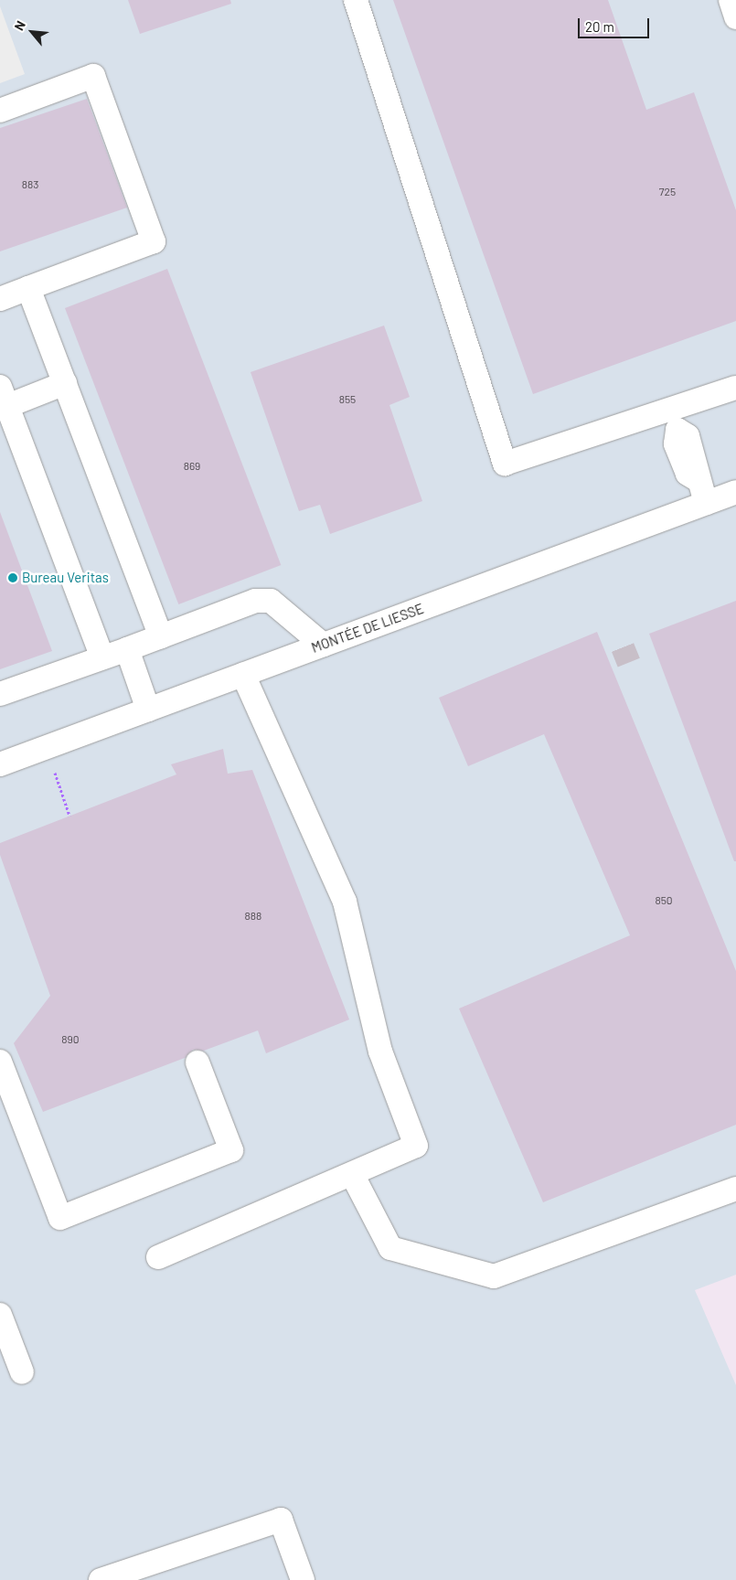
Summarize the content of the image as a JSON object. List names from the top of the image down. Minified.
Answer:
{"streets":{"street":["MONTÉE DE LIESSE"]},"places":["Bureau Veritas"],"house_numbers":["883","725","855","869","850","888","890"],"scale_bar":"20 m","north":"top left"}
